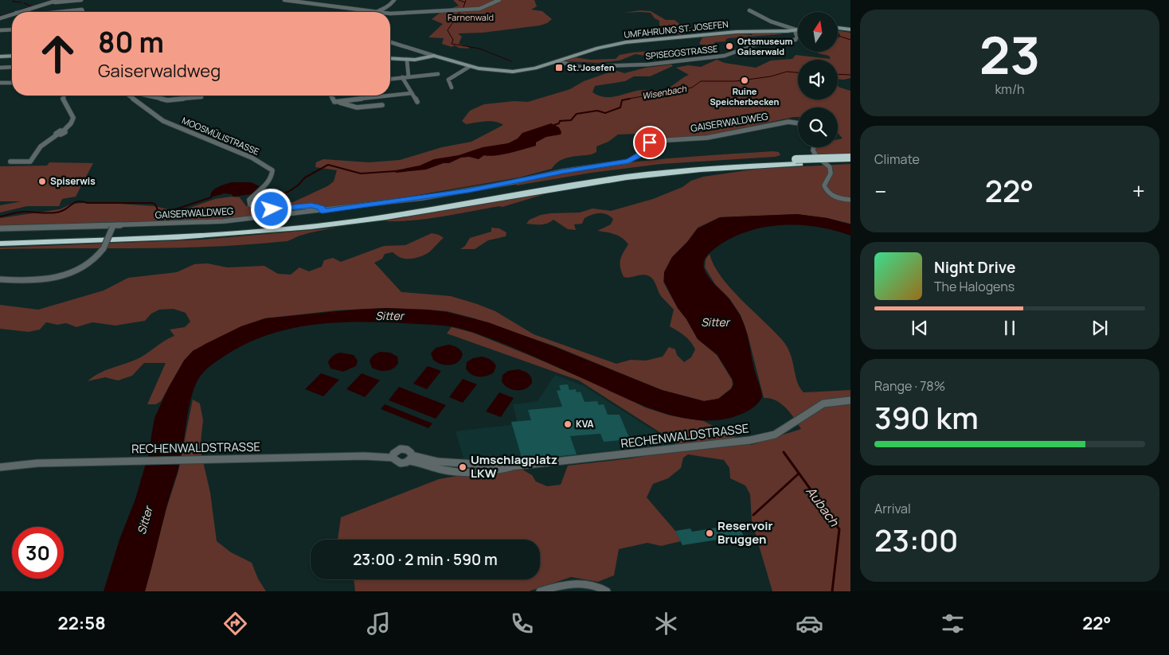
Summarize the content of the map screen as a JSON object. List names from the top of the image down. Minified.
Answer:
{"streets":{"street":["UMFAHRUNG ST. JOSEFEN","SPISEGGSTRASSE","GAISERWALDWEG","MOOSMÜLISTRASSE","RECHENWALDSTRASSE"]},"crossings":[["UMFAHRUNG ST. JOSEFEN","SPISEGGSTRASSE"],["GAISERWALDWEG","MOOSMÜLISTRASSE"]],"water":["Wisenbach","Sitter","Aubach"],"parks":["Farnenwald"],"places":{"other":["Ortsmuseum Gaiserwald","Ruine Speicherbecken","Spiserwis","KVA","Umschlagplatz LKW","Reservoir Bruggen"],"transit":["St. Josefen"]},"north":"top","page":{"tile":[["23","km/h"],"Climate",["Range · 78%","390 km"],["Arrival","23:00"]],"turn":["80 m","Gaiserwaldweg"],"heat":["−","22°","+"],"song":["Night Drive","The Halogens"],"limit":"30","trip":"23:00 · 2 min · 590 m","tabs":["22:58","22°"]}}
